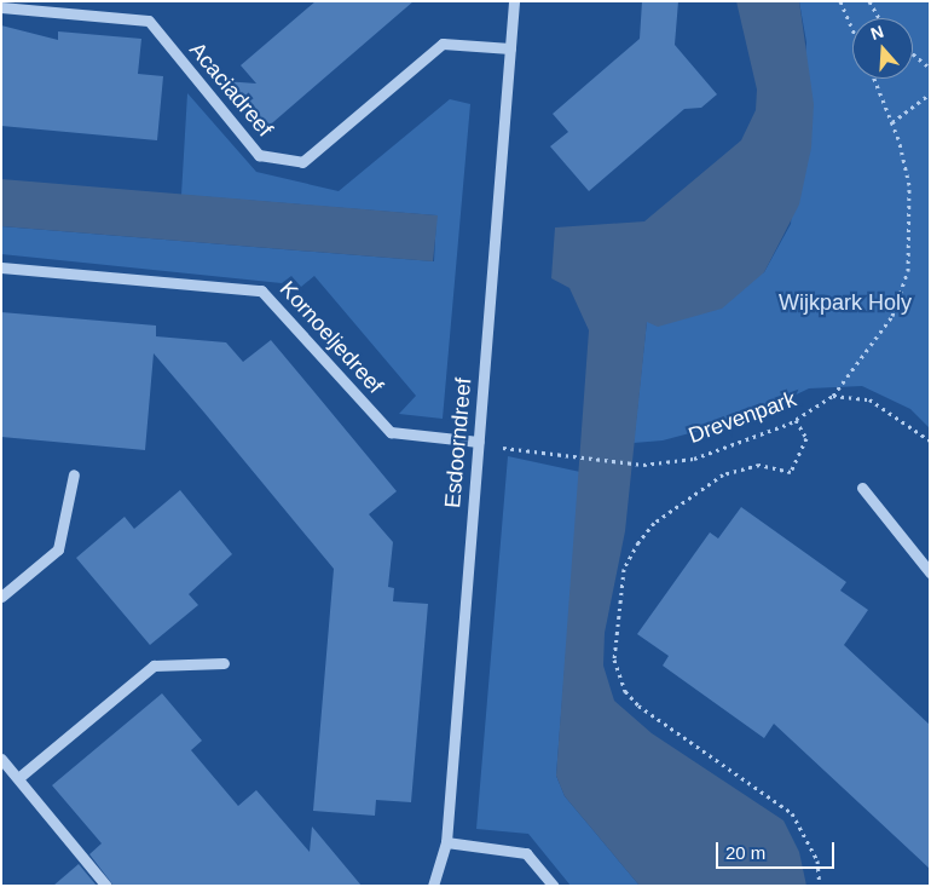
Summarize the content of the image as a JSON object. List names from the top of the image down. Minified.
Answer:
{"streets":{"street":["Acaciadreef","Kornoeljedreef","Esdoorndreef"],"path":["Drevenpark"]},"crossings":[["Acaciadreef","Esdoorndreef"],["Kornoeljedreef","Drevenpark"],["Kornoeljedreef","Esdoorndreef"],["Drevenpark","Esdoorndreef"]],"parks":["Wijkpark Holy"],"scale_bar":"20 m","north":"top"}
